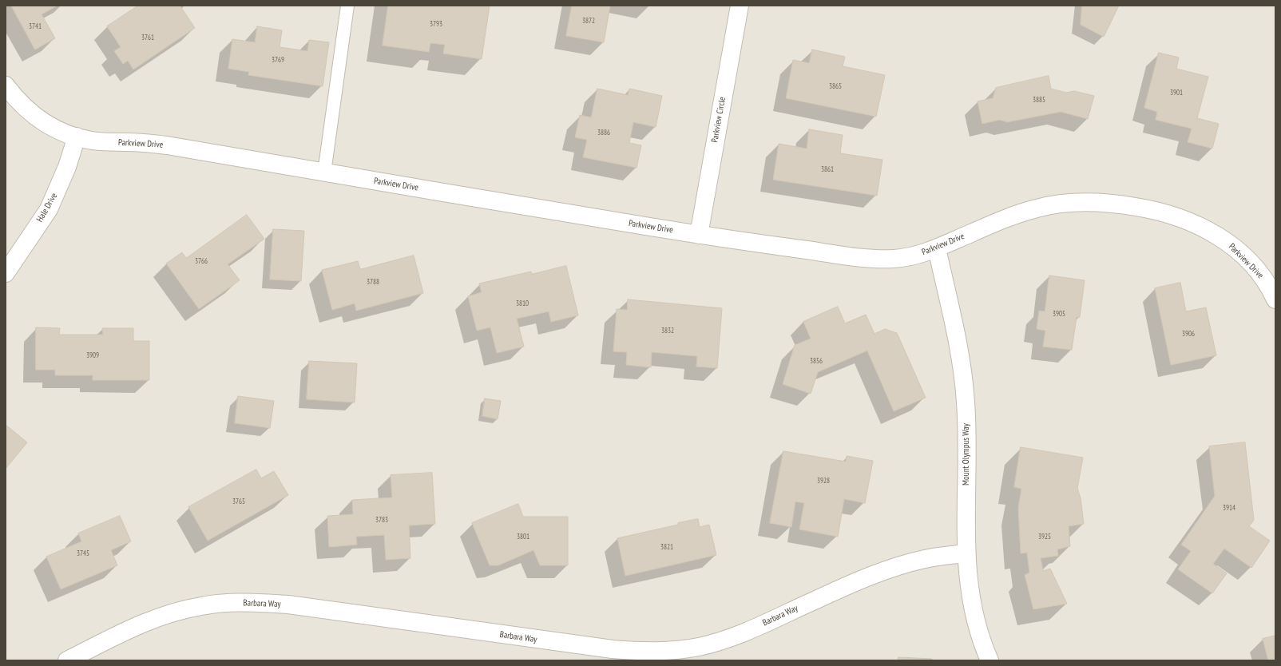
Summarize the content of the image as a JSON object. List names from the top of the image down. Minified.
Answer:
{"streets":{"street":["Parkview Circle","Parkview Drive","Hale Drive","Mount Olympus Way","Barbara Way"]},"crossings":[["Parkview Circle","Parkview Drive"],["Parkview Drive","Hale Drive"],["Parkview Drive","Mount Olympus Way"],["Mount Olympus Way","Barbara Way"]],"house_numbers":["3872","3793","3741","3761","3769","3865","3901","3885","3886","3861","3766","3788","3810","3905","3832","3906","3909","3856","3928","3765","3914","3783","3801","3925","3821","3745"]}
